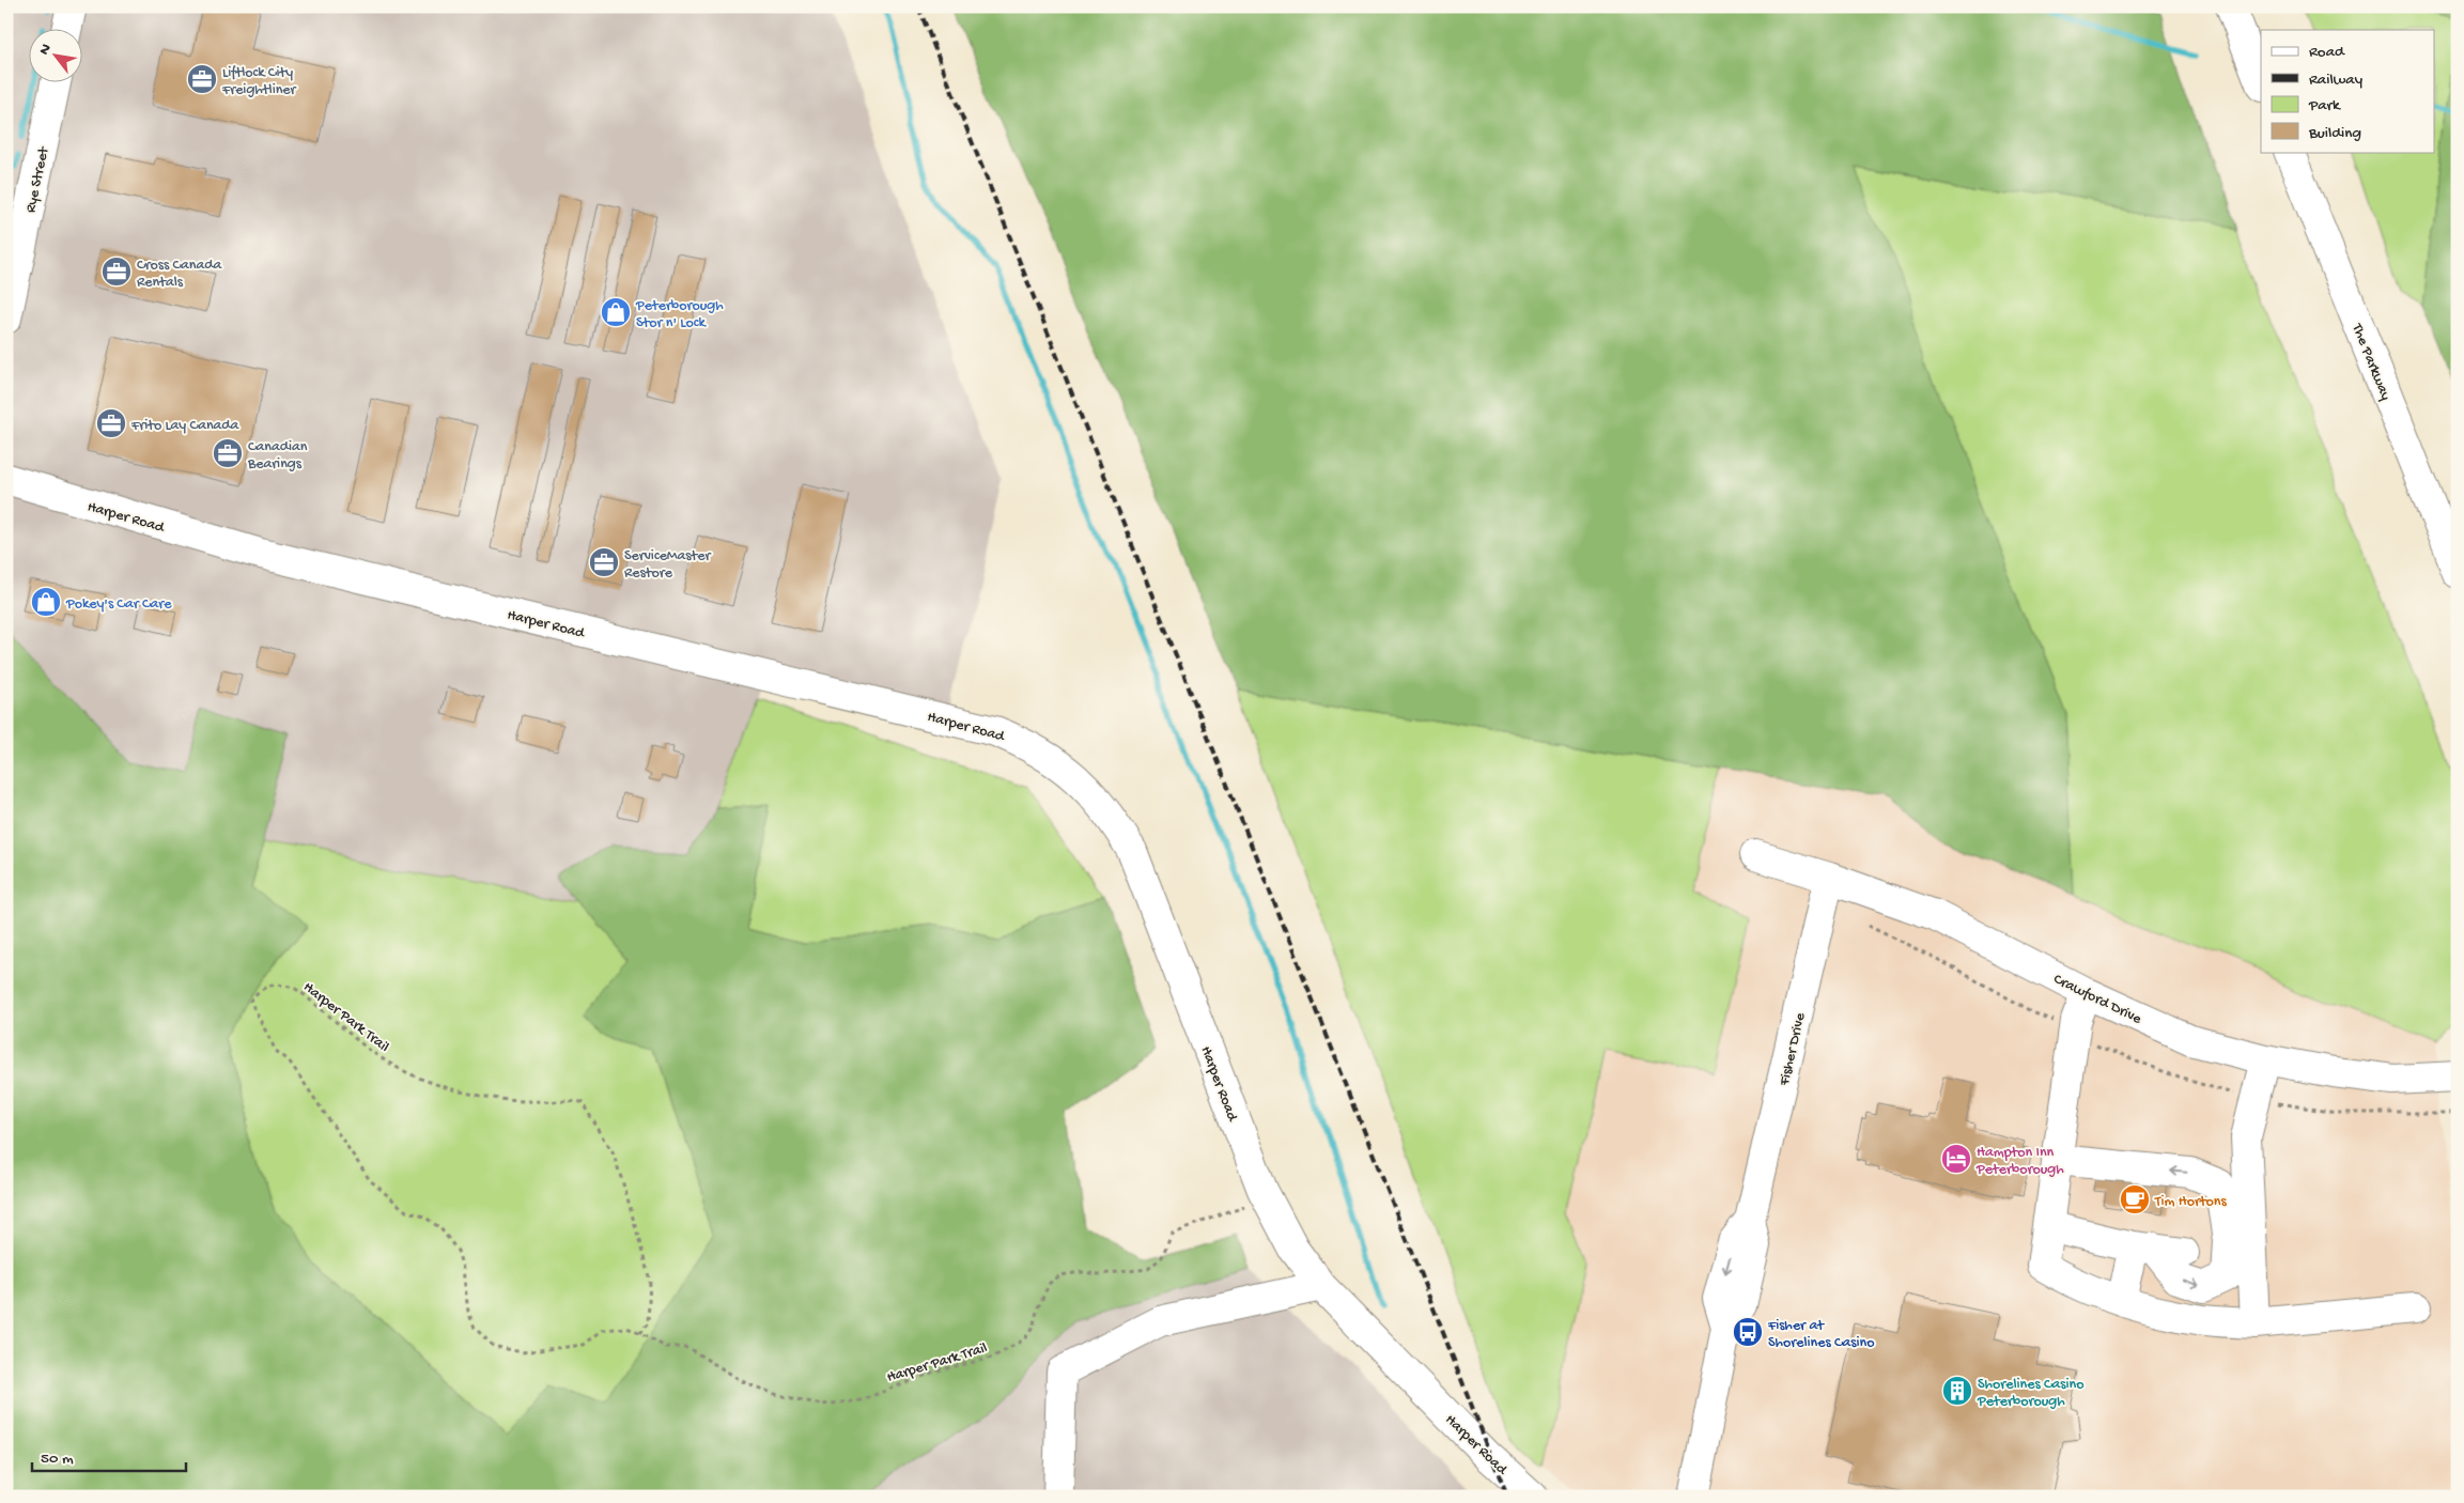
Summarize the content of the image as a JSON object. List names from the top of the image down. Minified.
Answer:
{"streets":{"street":["Rye Street","The Parkway","Harper Road","Crawford Drive","Fisher Drive"],"path":["Harper Park Trail"]},"crossings":[["Crawford Drive","Fisher Drive"]],"places":{"office":["Liftlock City Freightliner","Cross Canada Rentals","Frito Lay Canada","Canadian Bearings","ServiceMaster Restore"],"shop":["Peterborough Stor n' Lock","Pokey's Car Care"],"hotel":["Hampton Inn Peterborough"],"cafe":["Tim Hortons"],"bus stop":["Fisher at Shorelines Casino"],"building":["Shorelines Casino Peterborough"]},"legend":["Road","Railway","Park","Building"],"scale_bar":"50 m","north":"top left"}
